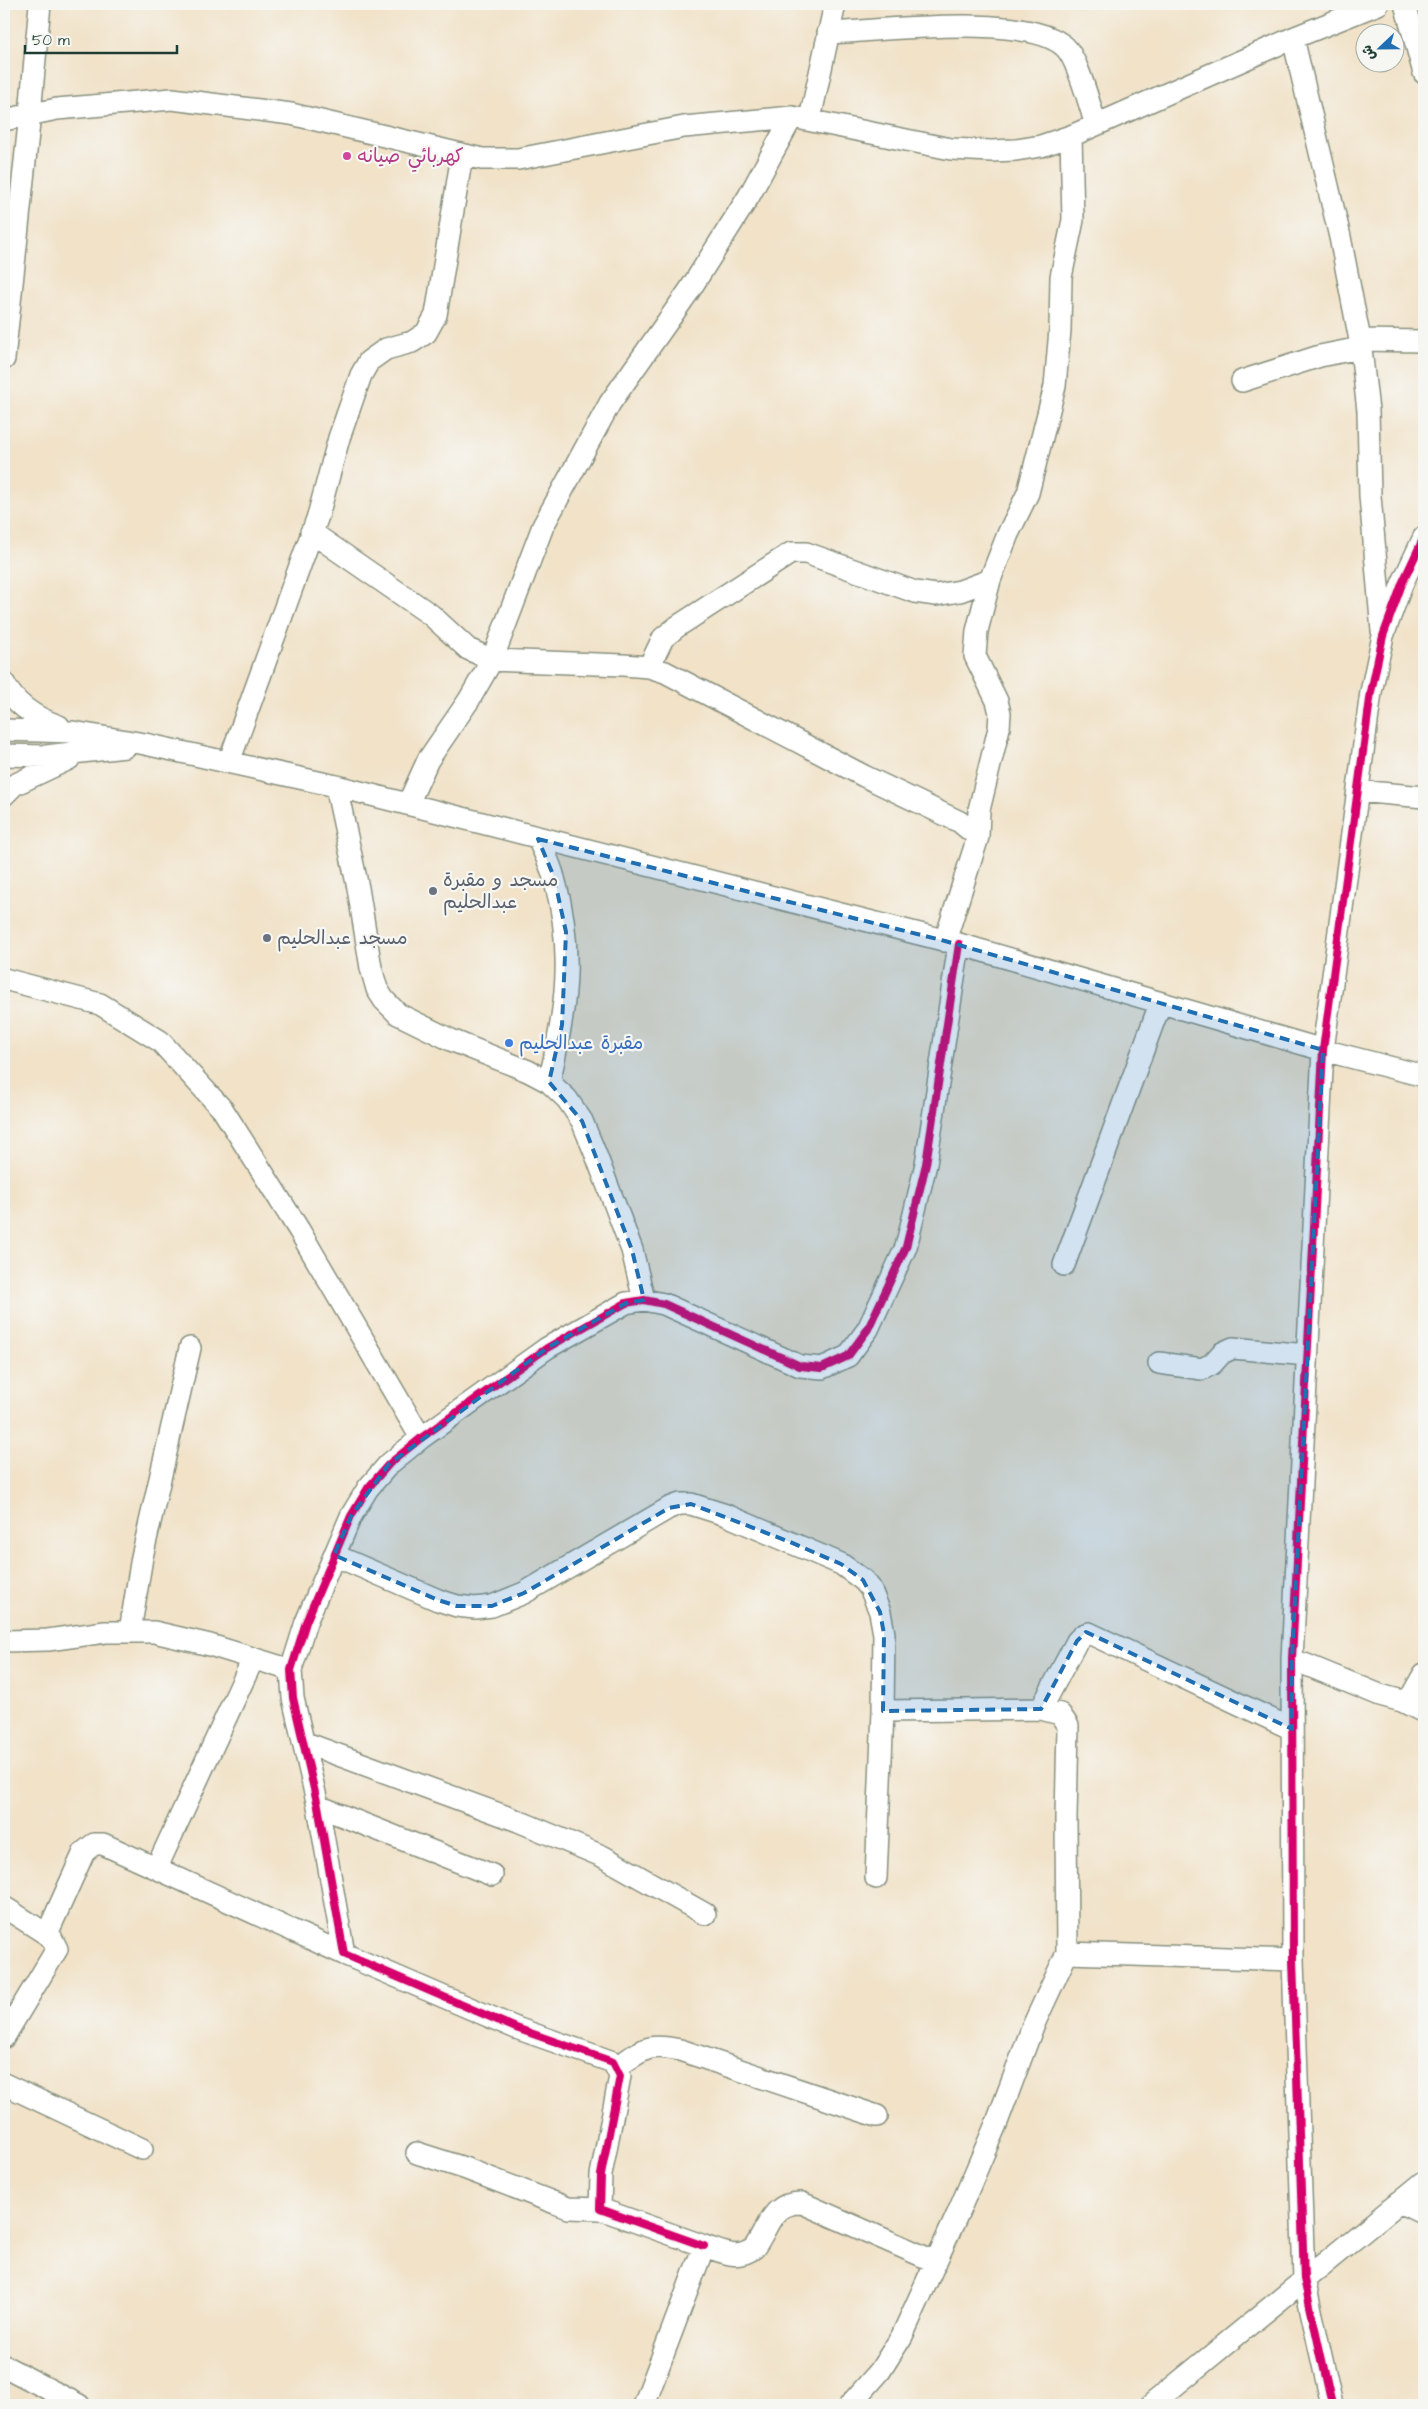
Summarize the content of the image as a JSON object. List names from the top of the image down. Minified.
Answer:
{"places":["كهربائي صيانه","مسجد و مقبرة عبدالحليم","مسجد عبدالحليم","مقبرة عبدالحليم"],"scale_bar":"50 m","north":"left"}
